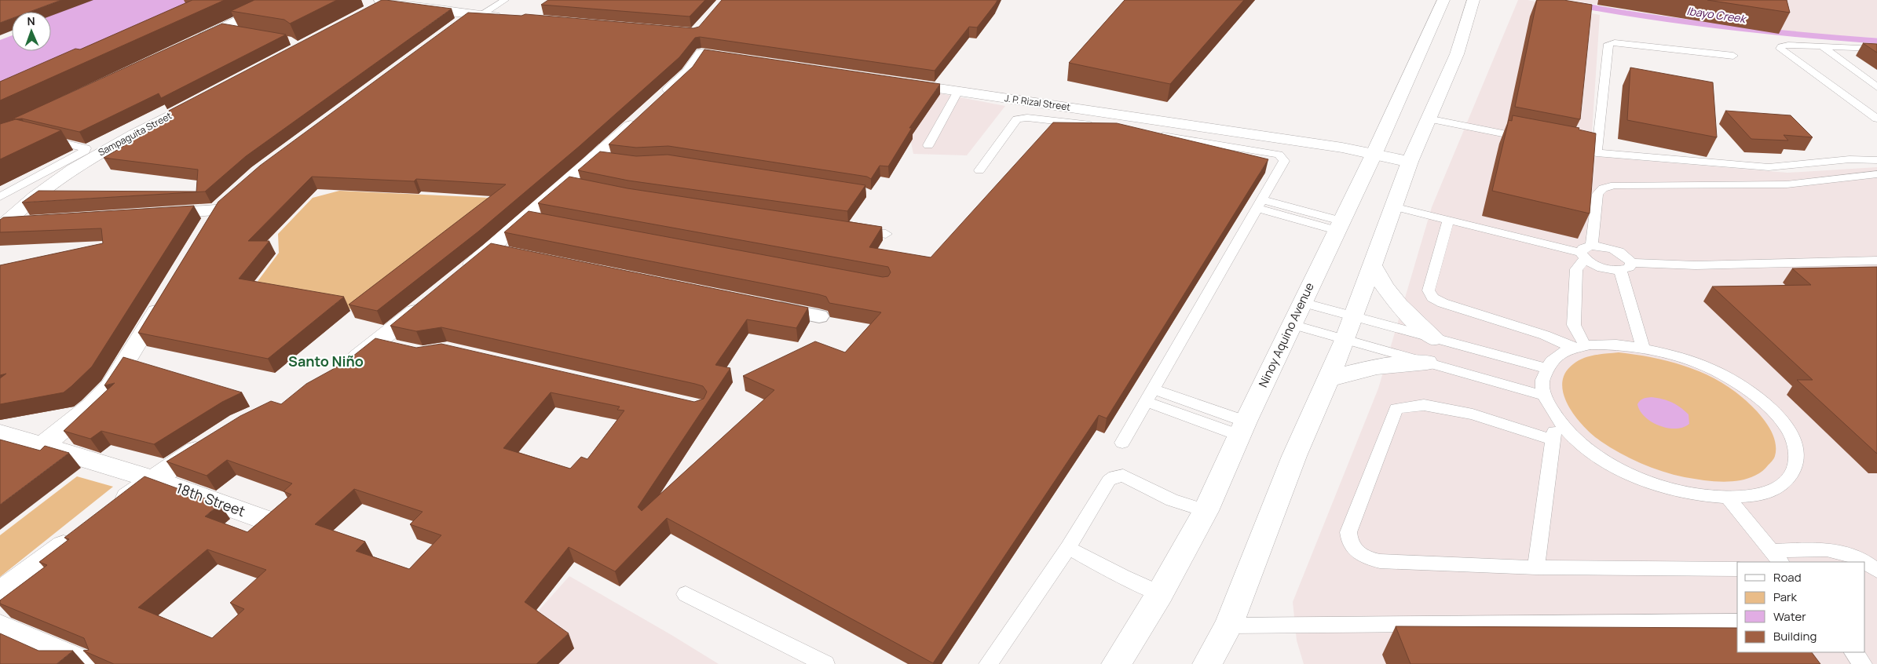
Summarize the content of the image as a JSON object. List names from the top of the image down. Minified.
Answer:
{"streets":{"street":["J. P. Rizal Street","Sampaguita Street","Ninoy Aquino Avenue","18th Street"]},"crossings":[["J. P. Rizal Street","Ninoy Aquino Avenue"]],"districts":["Santo Niño"],"water":["Ibayo Creek"],"legend":["Road","Park","Water","Building"],"north":"top"}
